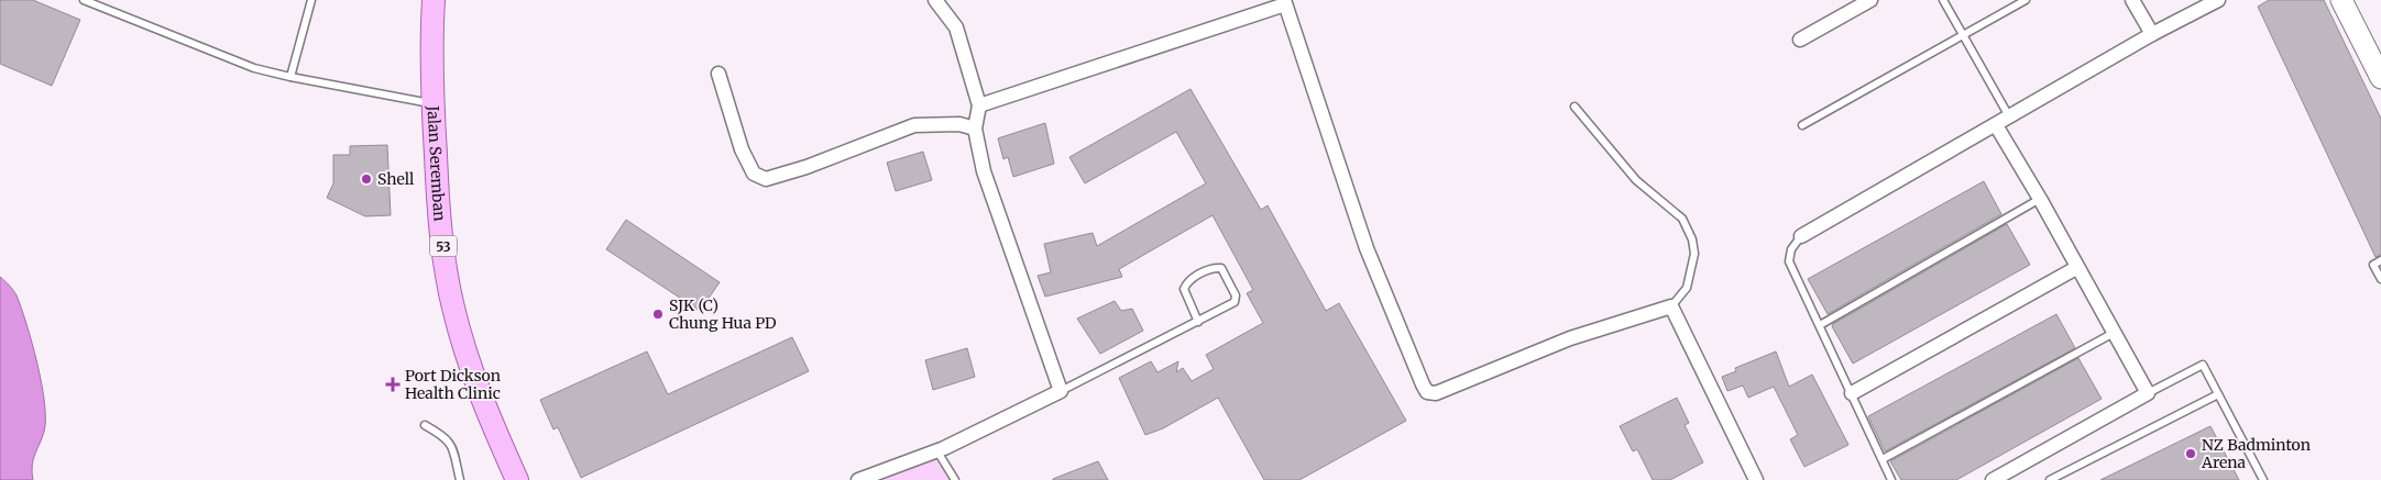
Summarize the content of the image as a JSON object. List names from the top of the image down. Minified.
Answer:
{"streets":{"main road":["Jalan Seremban","53"]},"places":{"other":["Shell","SJK (C) Chung Hua PD","NZ Badminton Arena"],"health":["Port Dickson Health Clinic"]}}
